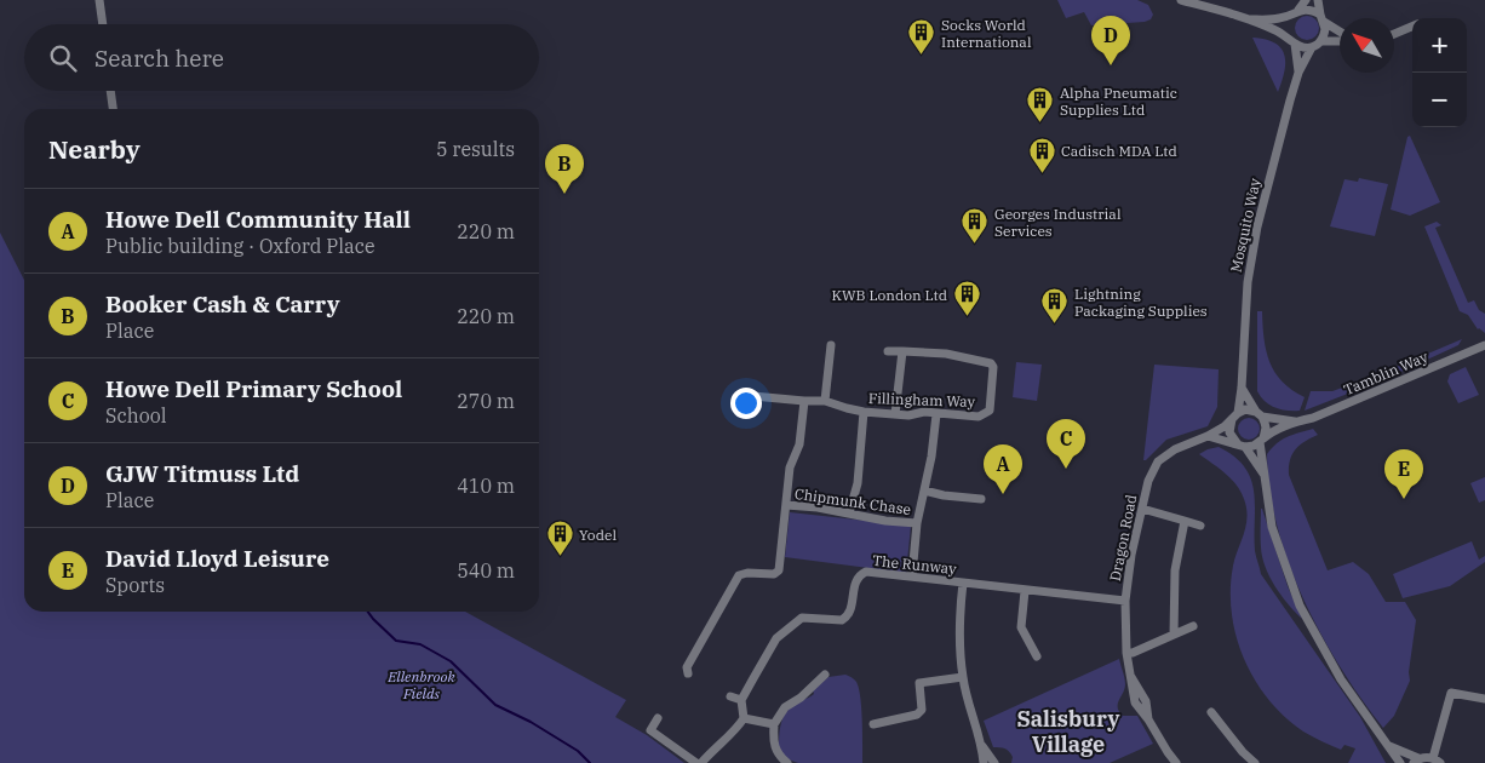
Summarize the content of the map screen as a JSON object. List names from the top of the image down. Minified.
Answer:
{"streets":{"street":["Mosquito Way","Tamblin Way","Fillingham Way","Chipmunk Chase","Dragon Road","The Runway"]},"crossings":[["Mosquito Way","Tamblin Way"],["Mosquito Way","Dragon Road"],["Tamblin Way","Dragon Road"],["Dragon Road","The Runway"]],"districts":["Salisbury Village"],"parks":["Ellenbrook Fields"],"places":{"building":["Socks World International","Alpha Pneumatic Supplies Ltd","Cadisch MDA Ltd","Georges Industrial Services","KWB London Ltd","Lightning Packaging Supplies","Yodel"]},"north":"top left","page":{"pins":["D","B","C","A","E"],"map_buttons":["+","−"],"search":"Search here","heading":["Nearby","5 results"],"list":[{"mark":"A","name":"Howe Dell Community Hall","note":"Public building · Oxford Place","value":"220 m"},{"mark":"B","name":"Booker Cash & Carry","note":"Place","value":"220 m"},{"mark":"C","name":"Howe Dell Primary School","note":"School","value":"270 m"},{"mark":"D","name":"GJW Titmuss Ltd","note":"Place","value":"410 m"},{"mark":"E","name":"David Lloyd Leisure","note":"Sports","value":"540 m"}]}}
